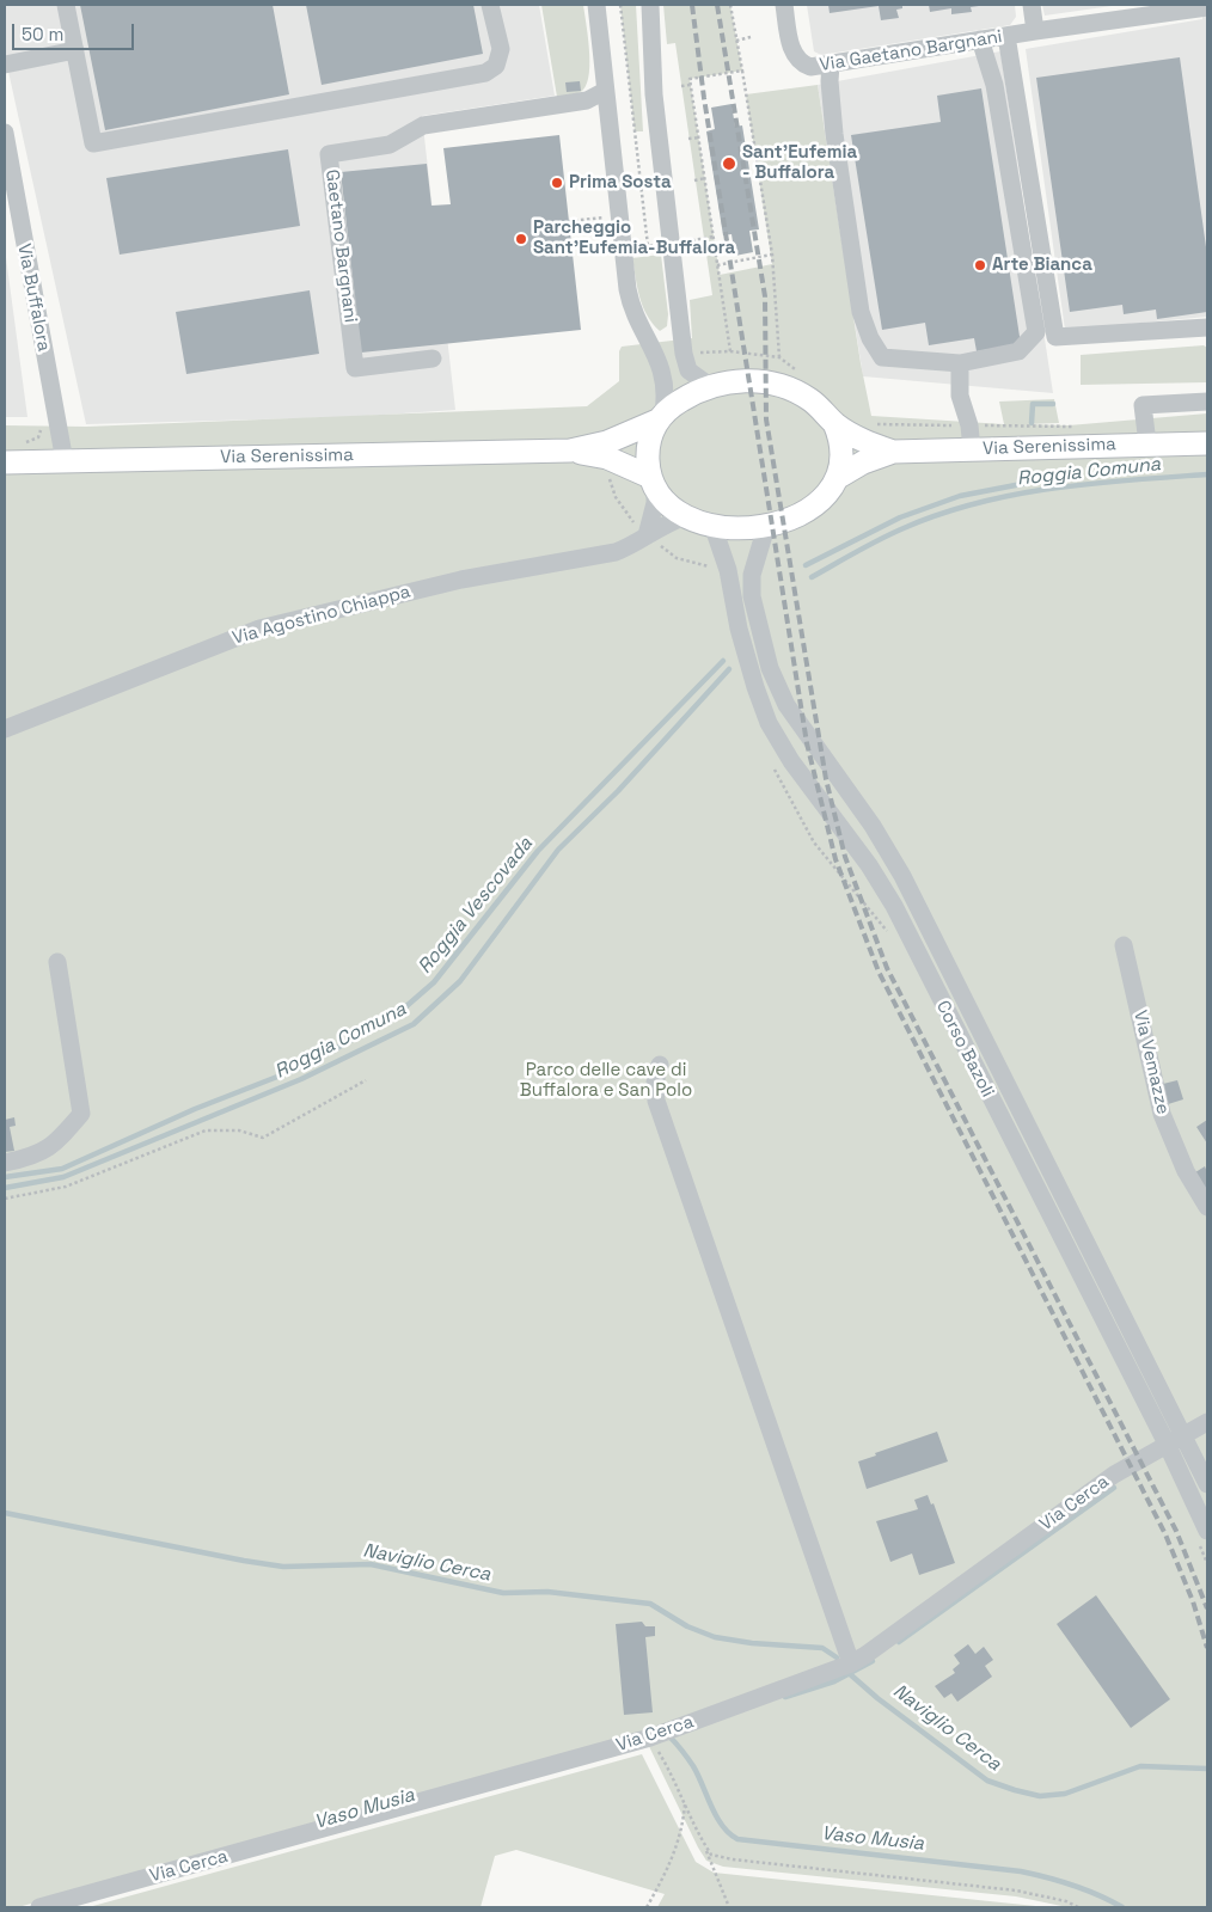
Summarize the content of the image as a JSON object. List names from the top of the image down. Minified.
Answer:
{"streets":{"main road":["Via Serenissima"],"street":["Via Gaetano Bargnani","Gaetano Bargnani","Via Buffalora","Via Agostino Chiappa","Corso Bazoli","Via Vemazze","Via Cerca"]},"crossings":[["Via Buffalora","Via Serenissima"],["Via Serenissima","Via Agostino Chiappa"],["Via Serenissima","Corso Bazoli"],["Via Agostino Chiappa","Corso Bazoli"],["Corso Bazoli","Via Cerca"]],"water":["Roggia Comuna","Roggia Vescovada","Naviglio Cerca","Vaso Musia"],"parks":["Parco delle cave di Buffalora e San Polo"],"places":["Sant'Eufemia - Buffalora","Prima Sosta","Parcheggio Sant'Eufemia-Buffalora","Arte Bianca"],"scale_bar":"50 m"}
